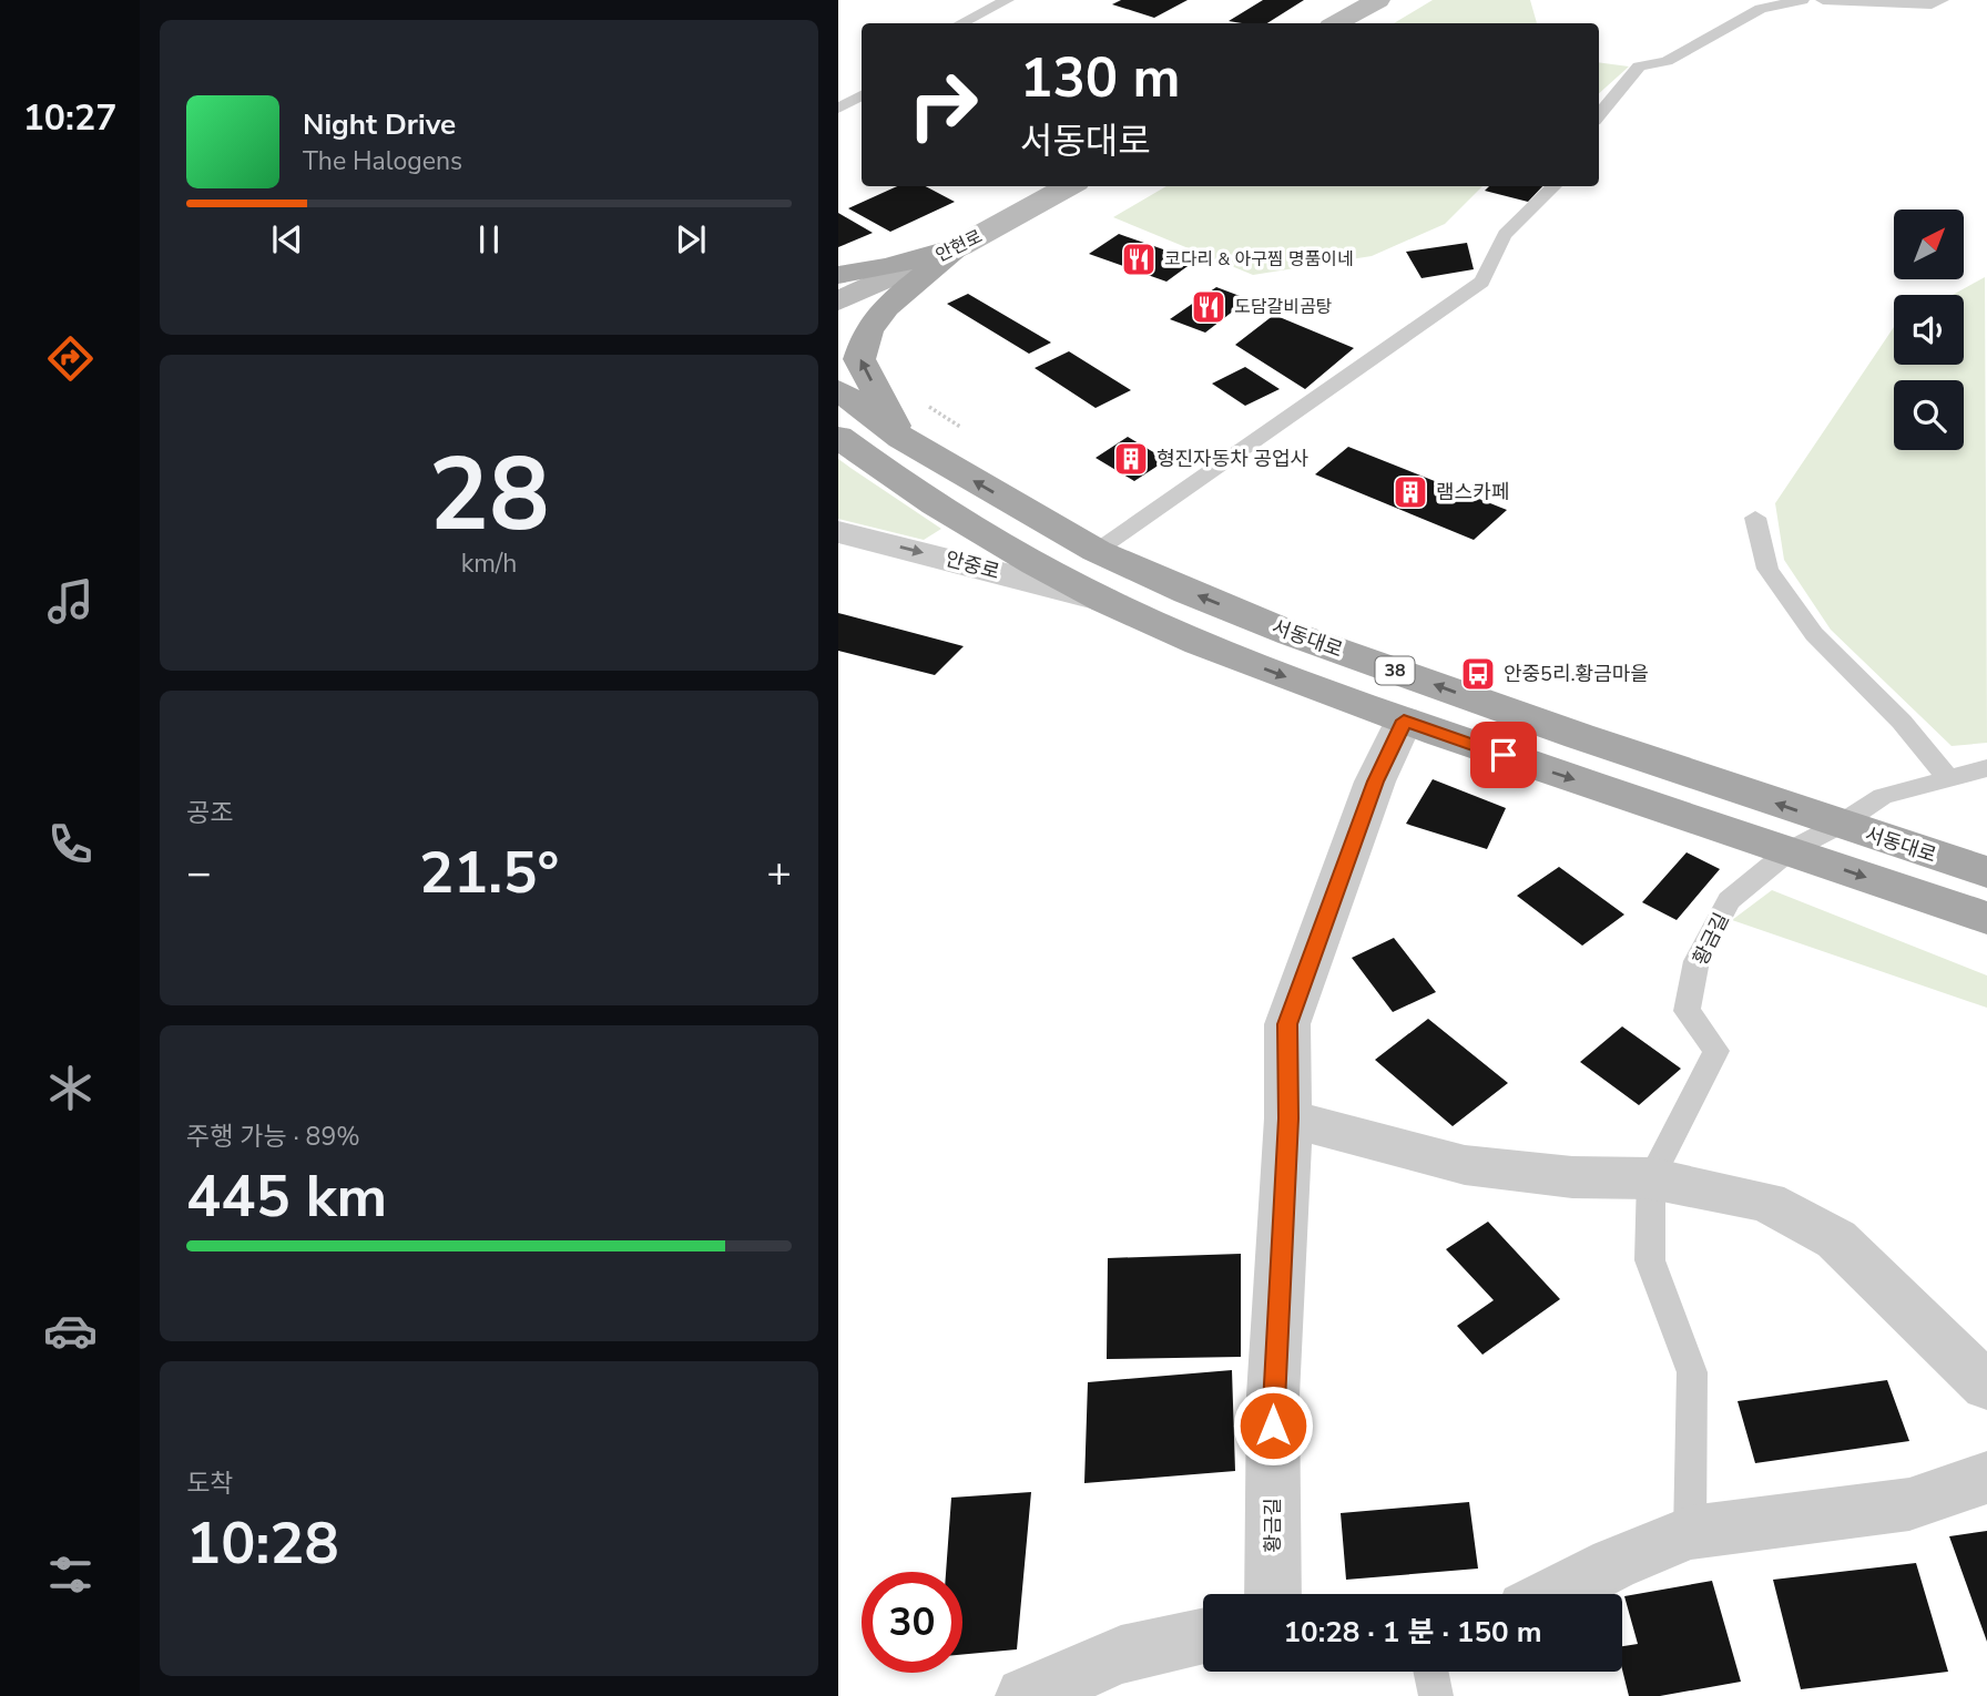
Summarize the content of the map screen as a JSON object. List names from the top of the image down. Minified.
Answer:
{"streets":{"main road":["안현로","서동대로","38"],"street":["안중로","황금길"]},"crossings":[["안중로","38"],["38","황금길"]],"one_way":["안중로"],"places":{"restaurant":["코다리 & 아구찜 명품이네","도담갈비곰탕"],"building":["형진자동차 공업사","램스카페"],"bus stop":["안중5리.황금마을"]},"north":"top right","page":{"tabs":"10:27","turn":["130 m","서동대로"],"song":["Night Drive","The Halogens"],"tile":[["28","km/h"],"공조",["주행 가능 · 89%","445 km"],["도착","10:28"]],"heat":["−","21.5°","+"],"limit":"30","trip":"10:28 · 1 분 · 150 m"}}
